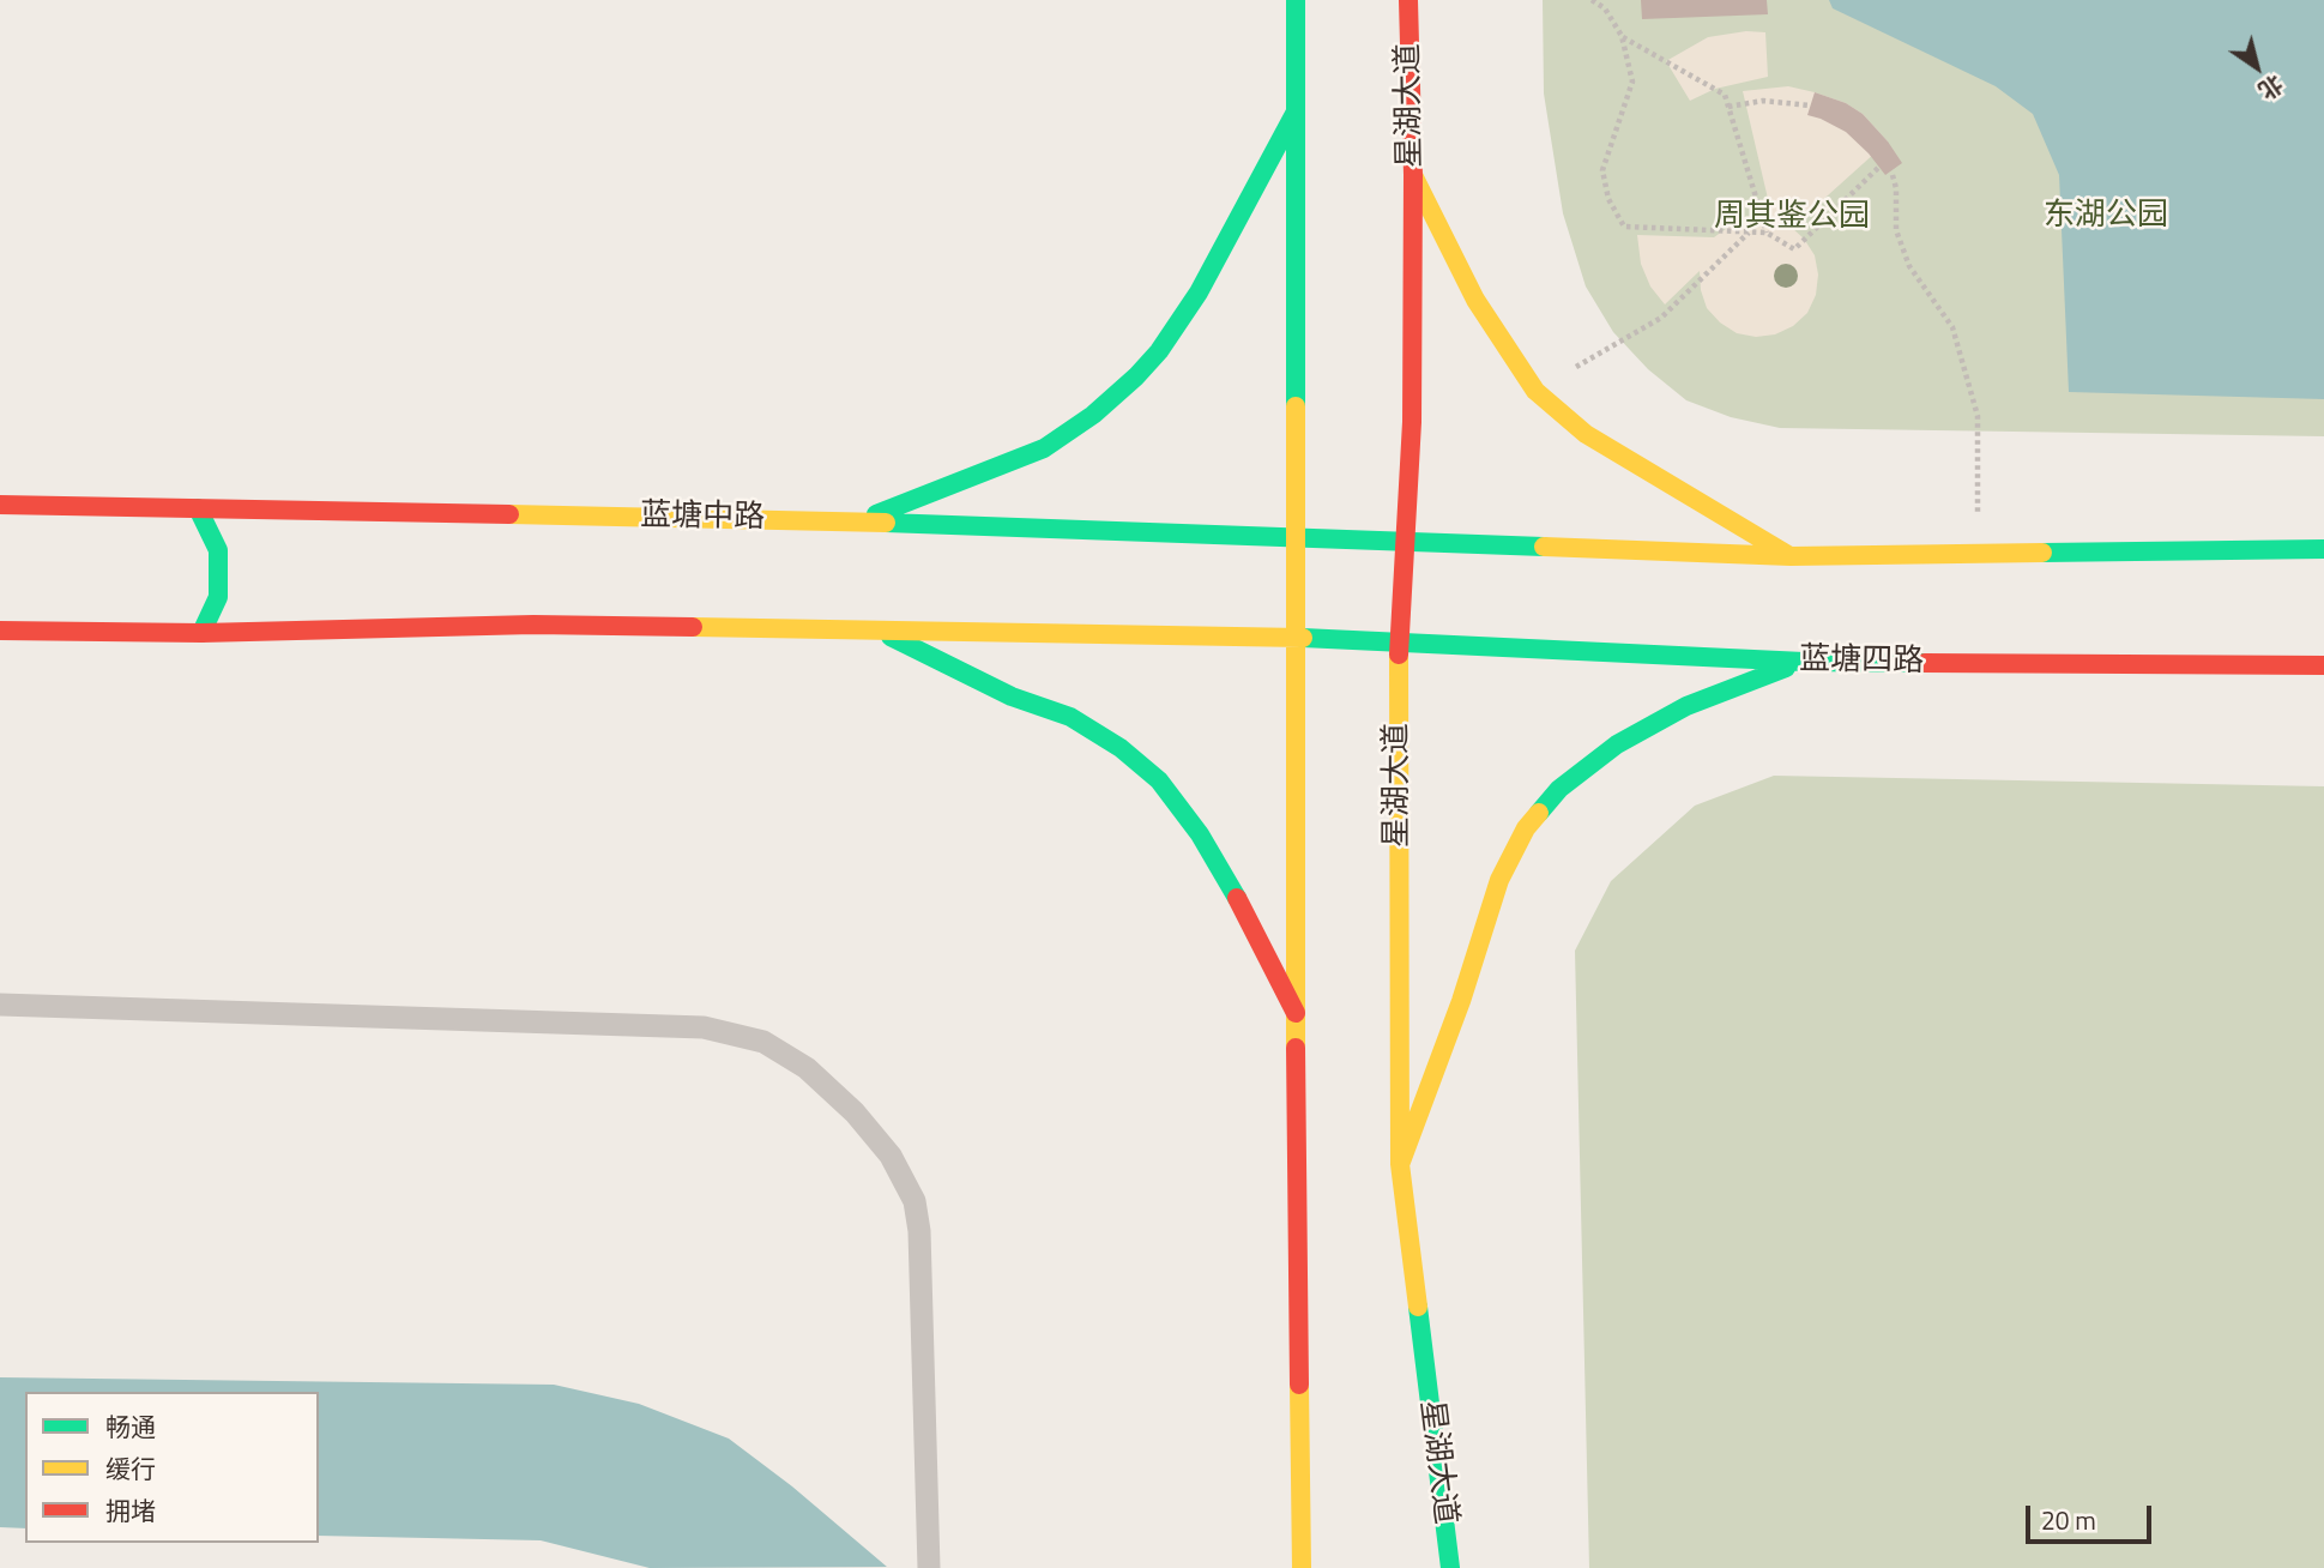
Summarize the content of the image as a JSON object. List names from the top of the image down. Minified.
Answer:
{"streets":{"main road":["星湖大道","蓝塘中路","蓝塘四路"]},"crossings":[["星湖大道","蓝塘中路"],["星湖大道","蓝塘四路"]],"parks":["东湖公园","周其鉴公园"],"legend":["畅通","缓行","拥堵"],"scale_bar":"20 m","north":"bottom right"}
